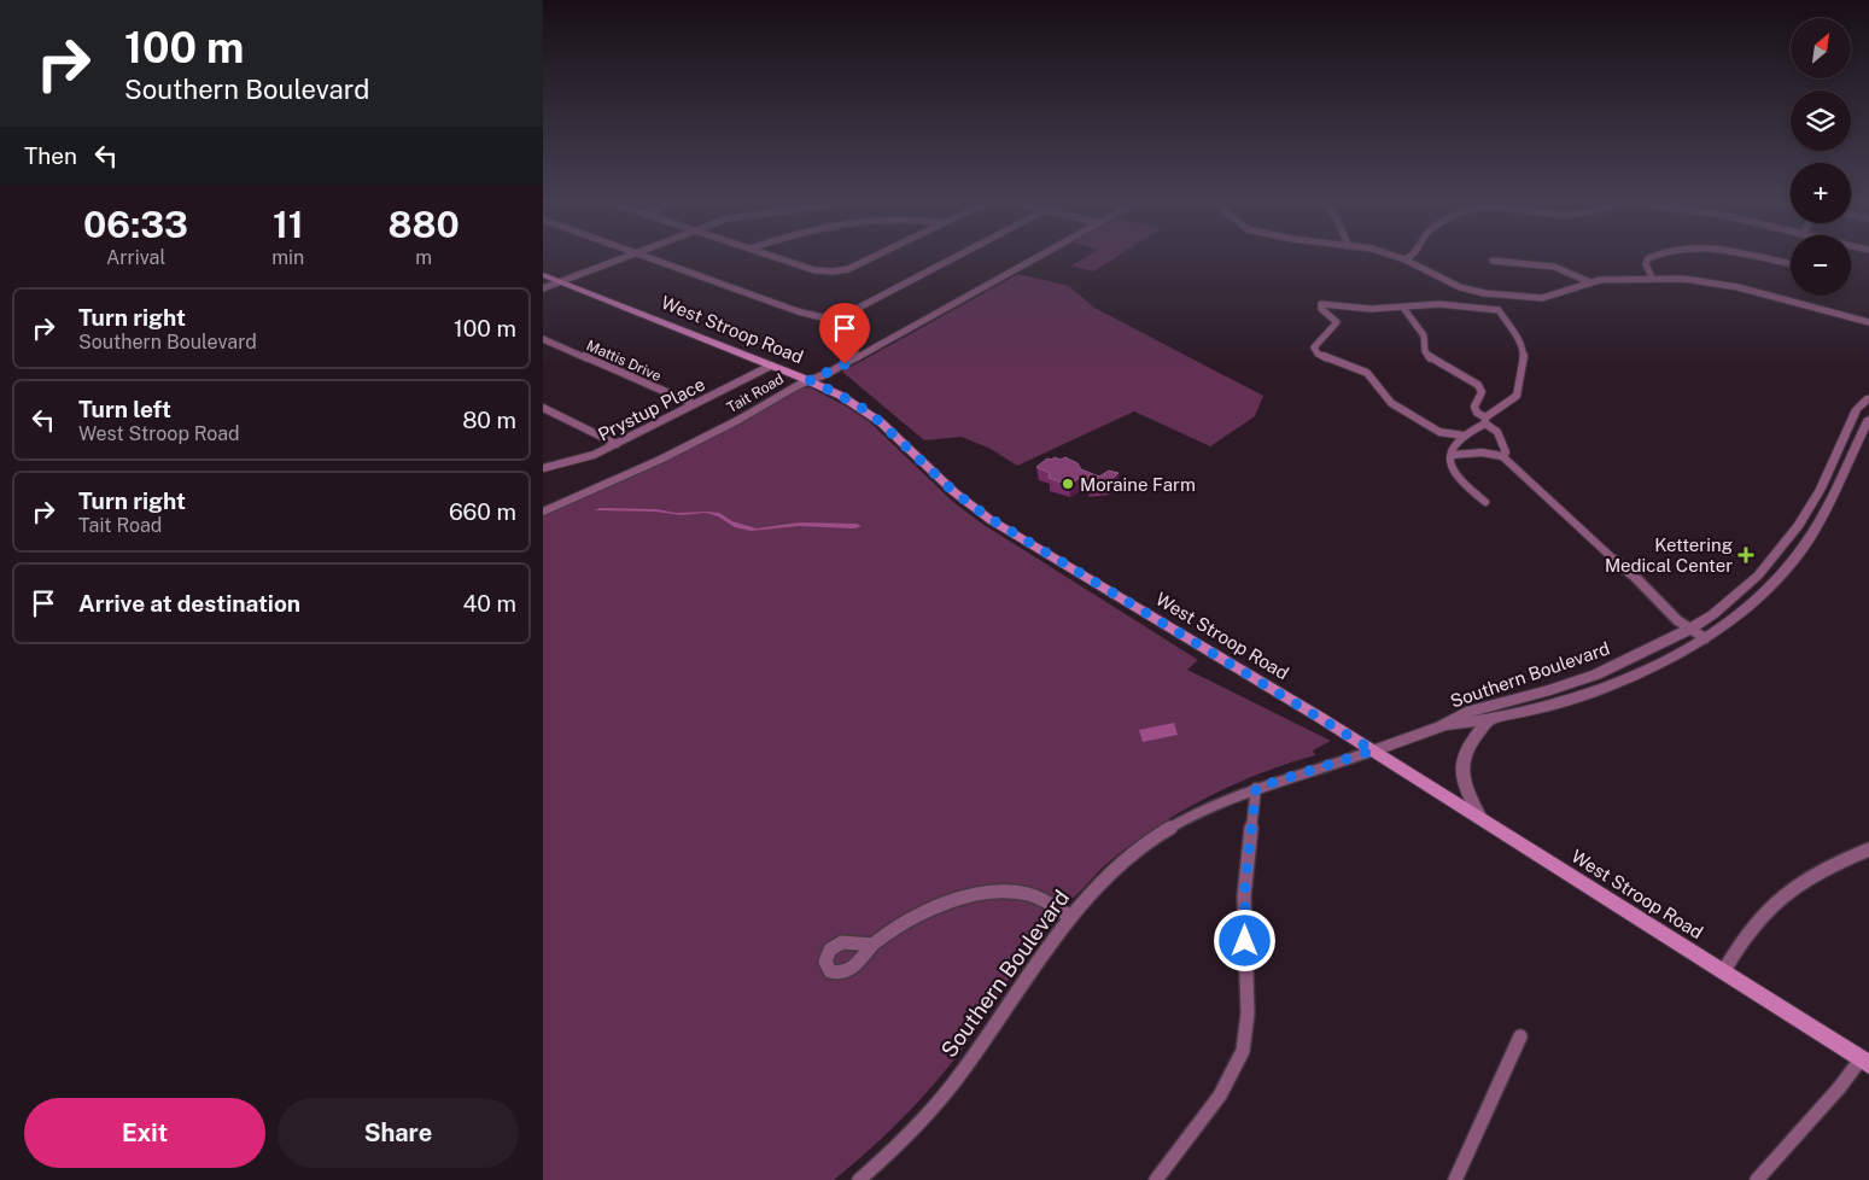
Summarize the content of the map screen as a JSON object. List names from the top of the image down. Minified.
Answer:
{"streets":{"main road":["West Stroop Road"],"street":["Mattis Drive","Tait Road","Prystup Place","Southern Boulevard"]},"crossings":[["West Stroop Road","Tait Road"],["West Stroop Road","Prystup Place"],["West Stroop Road","Southern Boulevard"],["Mattis Drive","Prystup Place"]],"places":{"other":["Moraine Farm"],"health":["Kettering Medical Center"]},"north":"top right","page":{"turn":["100 m","Southern Boulevard"],"map_buttons":["+","−"],"then":"Then","eta":["06:33","Arrival","11","min","880","m"],"list":[{"name":"Turn right","note":"Southern Boulevard","value":"100 m"},{"name":"Turn left","note":"West Stroop Road","value":"80 m"},{"name":"Turn right","note":"Tait Road","value":"660 m"},{"name":"Arrive at destination","value":"40 m"}],"buttons":["Exit","Share"]}}
